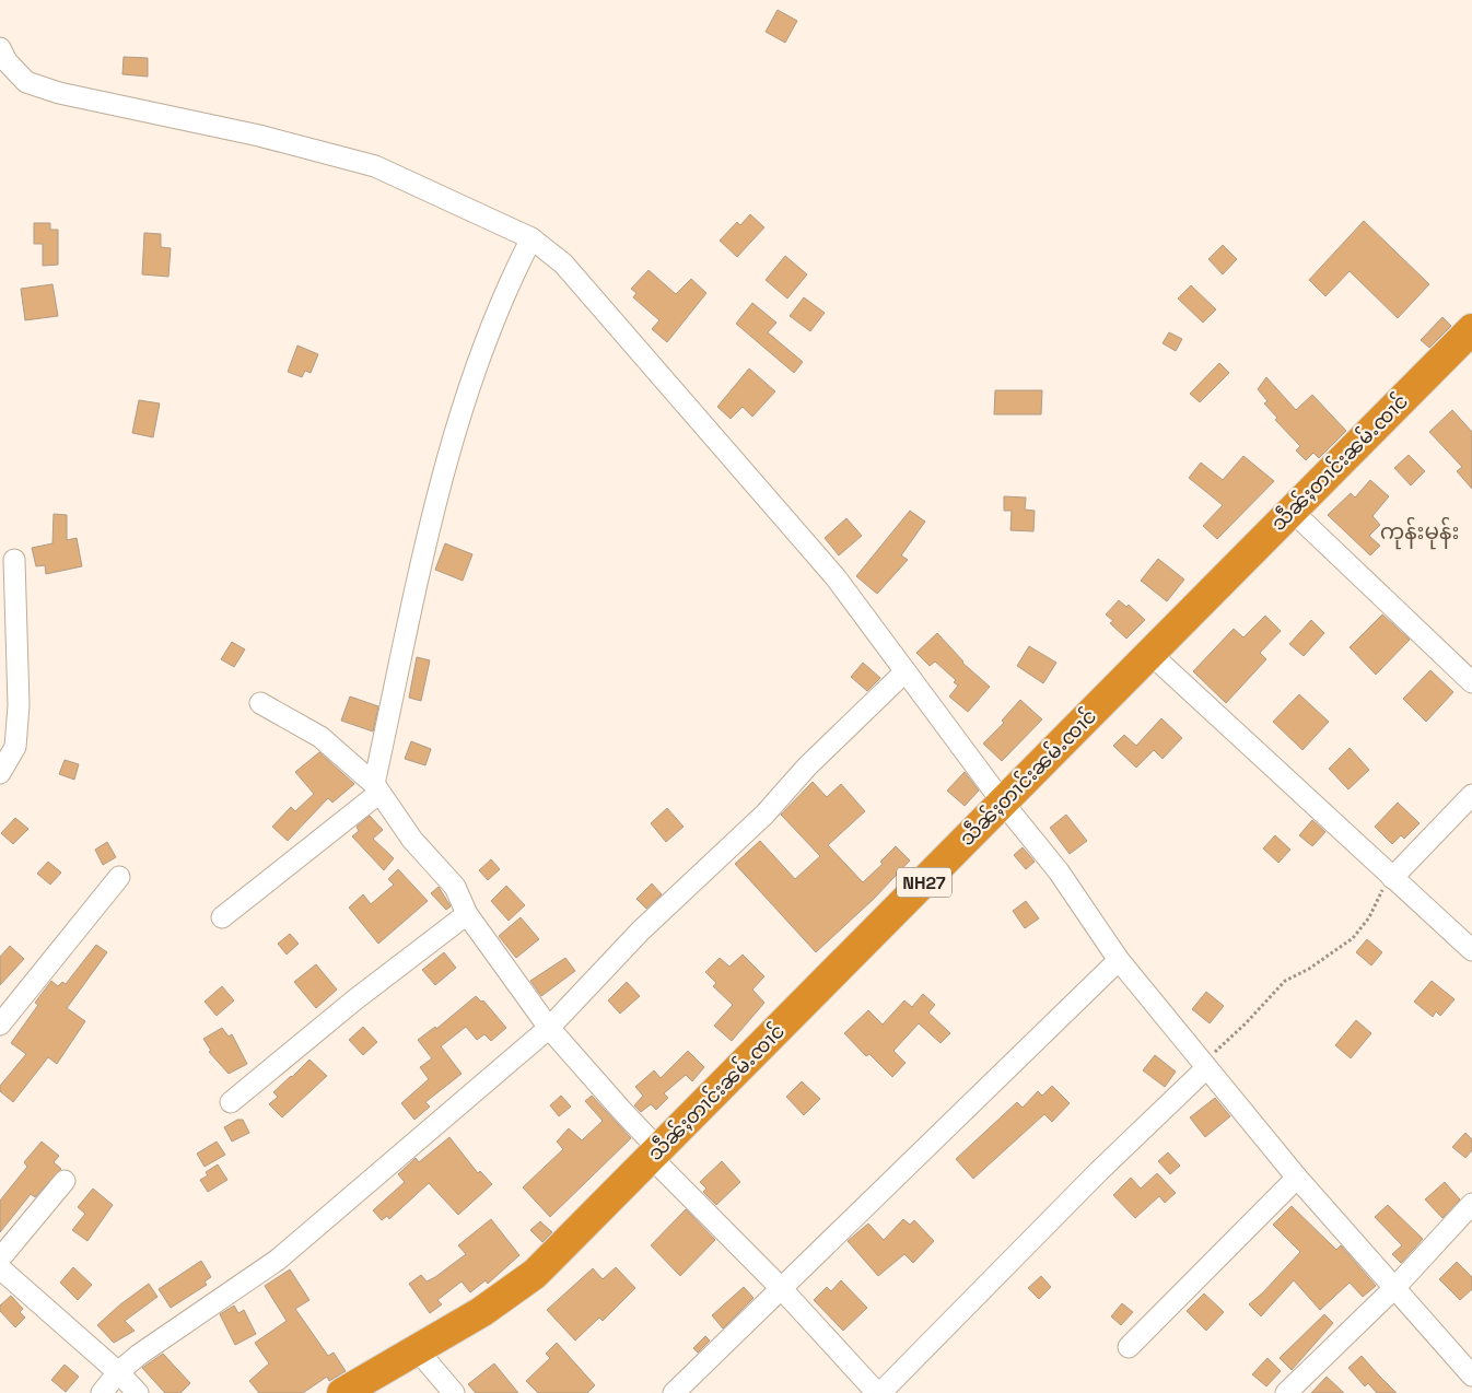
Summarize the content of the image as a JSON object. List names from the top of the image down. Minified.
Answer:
{"streets":{"highway":["သဵၼ်ႈတၢင်းၼမ်ႉၸၢင်","NH27"]},"districts":["ကုန်းမုန်း"]}
